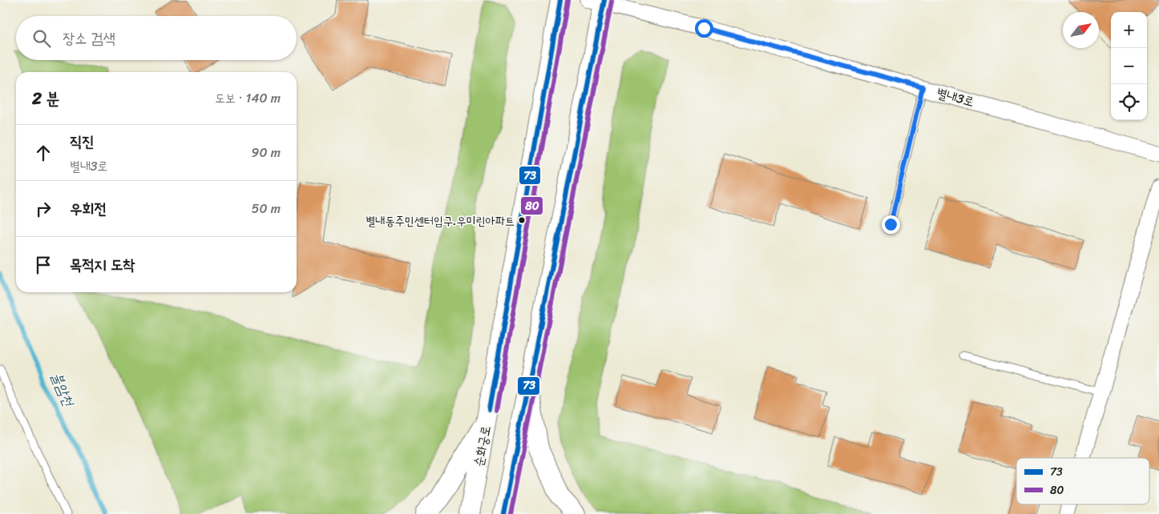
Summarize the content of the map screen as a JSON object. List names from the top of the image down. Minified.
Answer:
{"streets":{"street":["별내3로","순화궁로"]},"water":["불암천"],"places":["별내동주민센터입구.우미린아파트"],"lines":["transit line 73","transit line 80"],"legend":["73","80"],"north":"top right","page":{"map_buttons":["+","−"],"search":"장소 검색","heading":["2 분","도보 · 140 m"],"list":[["직진","별내3로","90 m"],["우회전","50 m"],"목적지 도착"]}}
